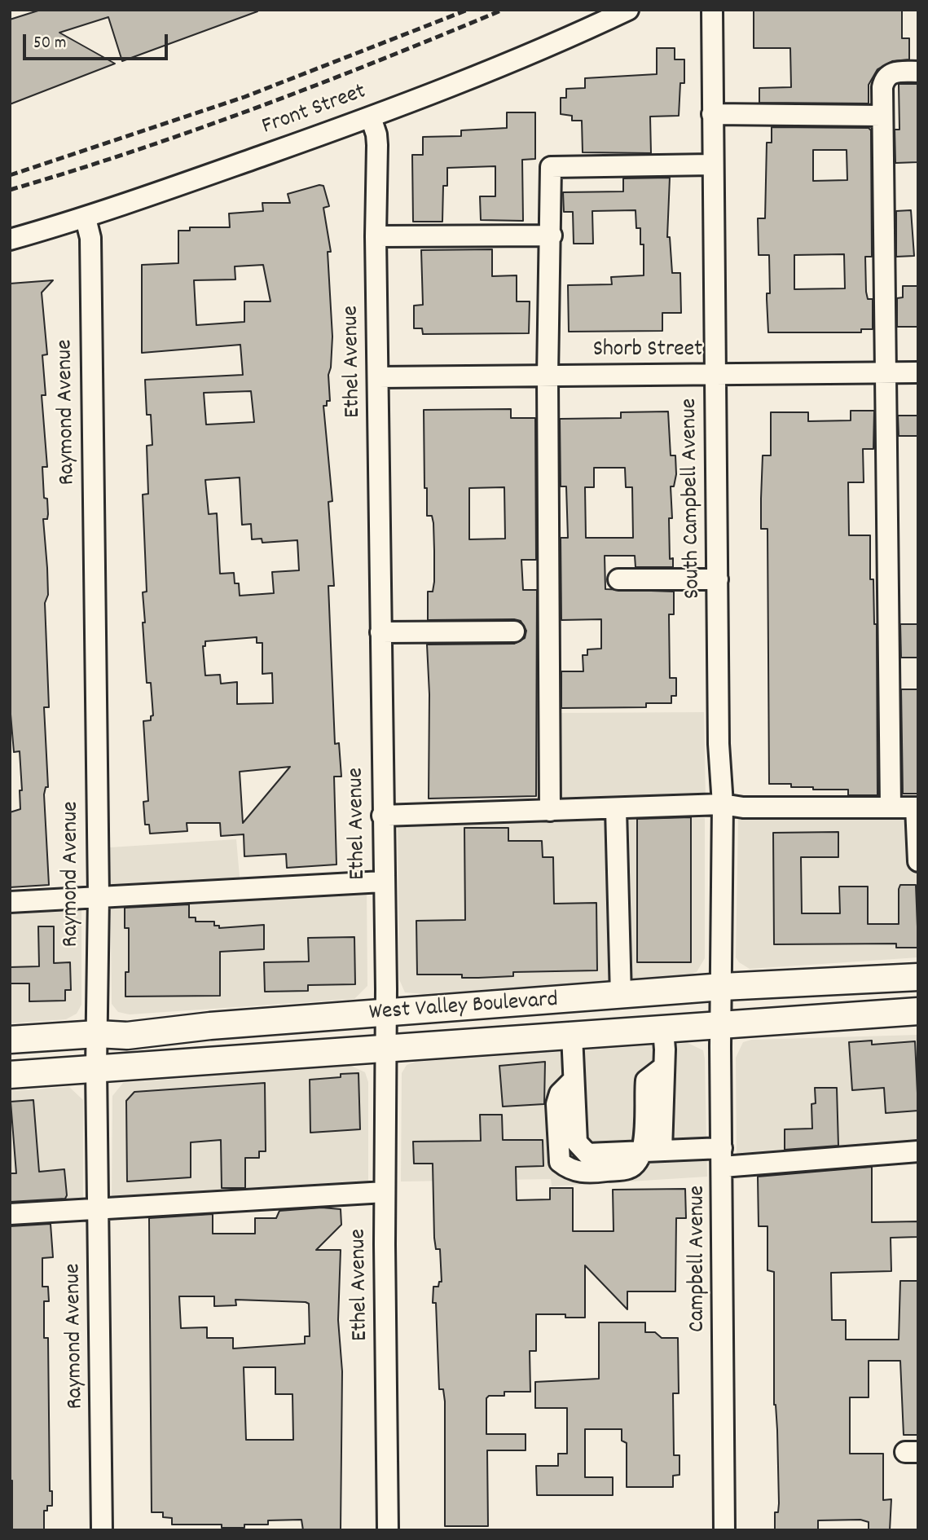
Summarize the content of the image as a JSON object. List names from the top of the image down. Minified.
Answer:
{"streets":{"main road":["West Valley Boulevard"],"street":["Front Street","Shorb Street","Ethel Avenue","Raymond Avenue","South Campbell Avenue","Campbell Avenue"]},"crossings":[["Front Street","Ethel Avenue"],["Front Street","Raymond Avenue"],["Shorb Street","Ethel Avenue"],["Shorb Street","South Campbell Avenue"],["Ethel Avenue","West Valley Boulevard"],["Raymond Avenue","West Valley Boulevard"],["South Campbell Avenue","West Valley Boulevard"],["South Campbell Avenue","Campbell Avenue"],["West Valley Boulevard","Campbell Avenue"]],"scale_bar":"50 m"}
